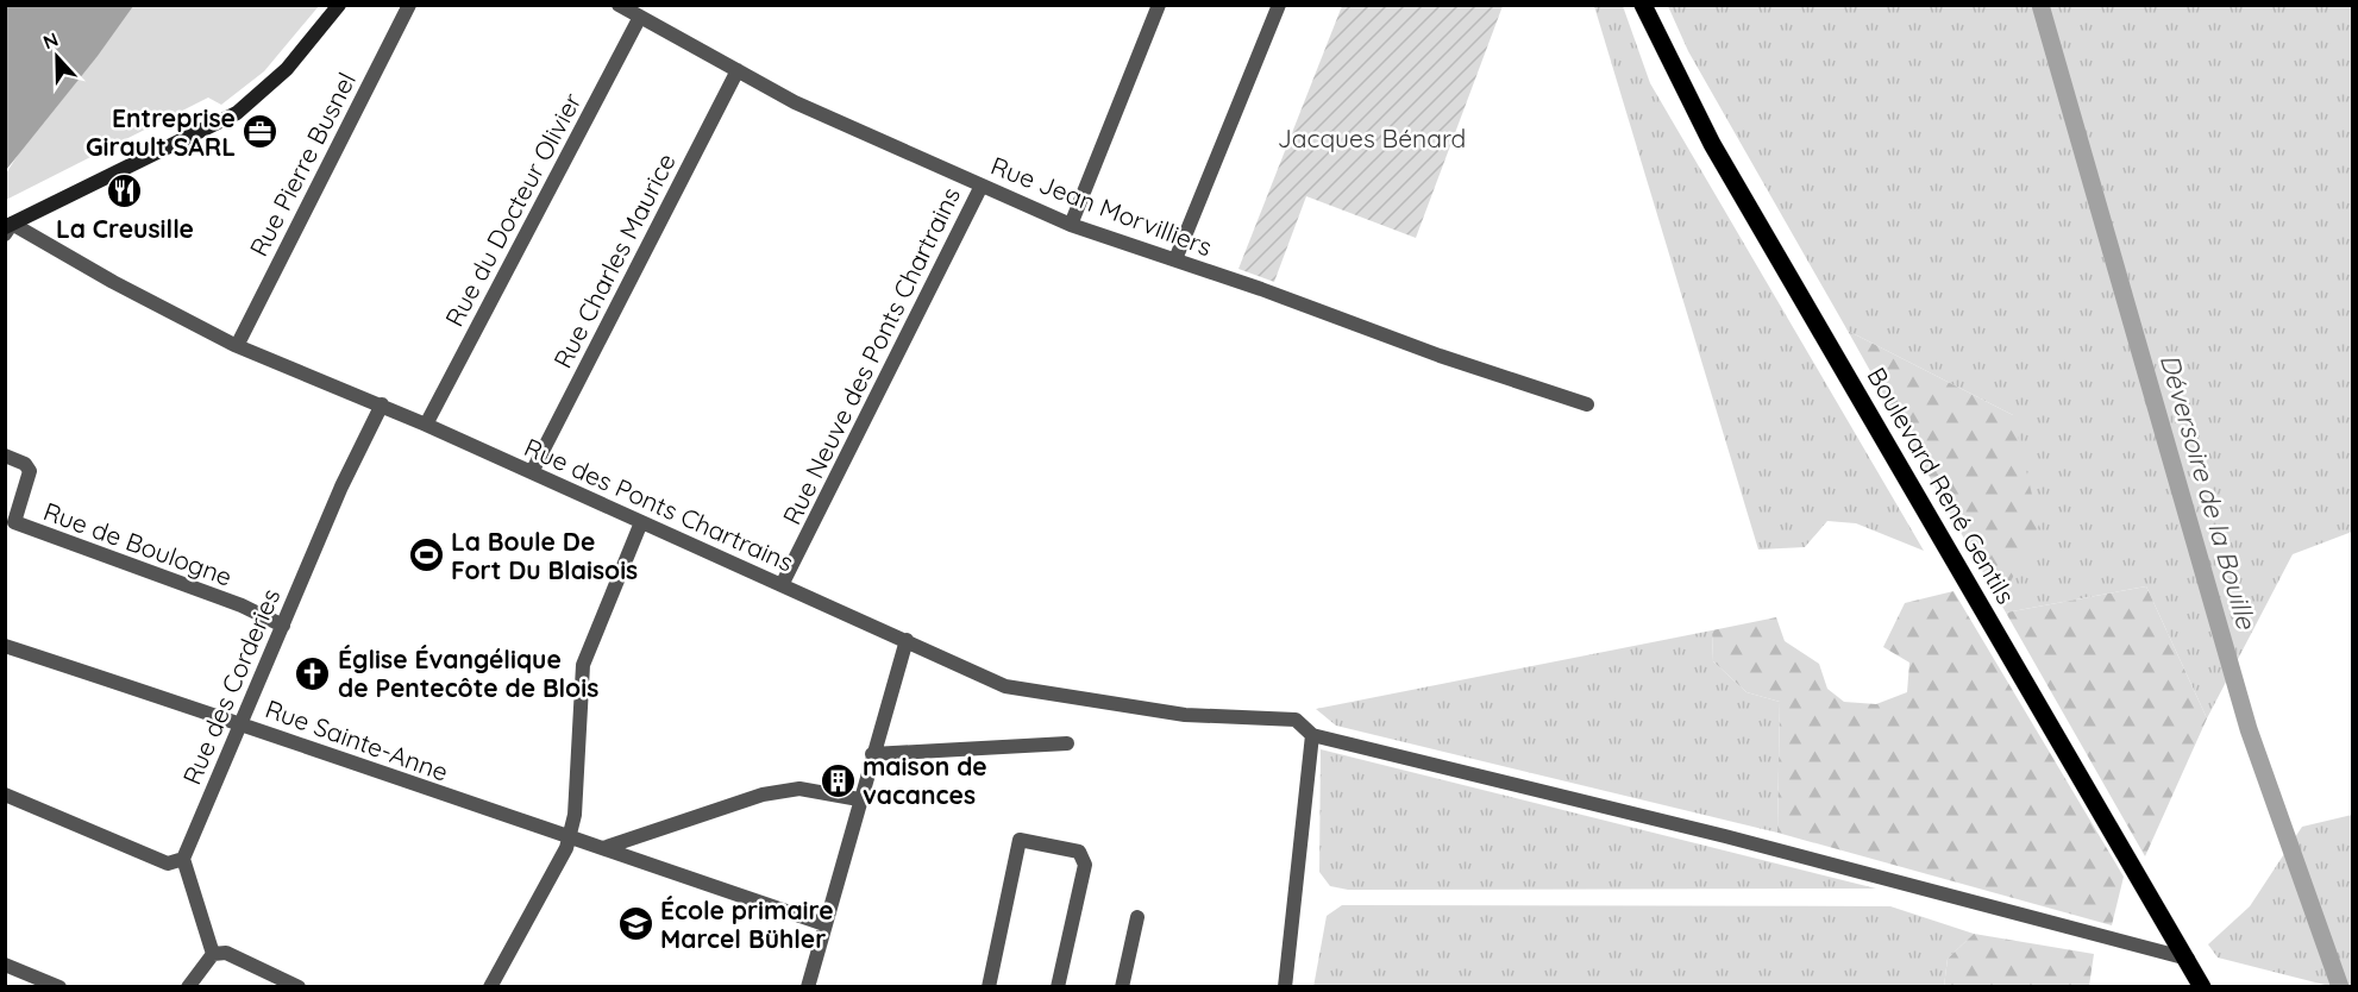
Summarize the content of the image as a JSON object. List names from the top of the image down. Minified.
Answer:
{"streets":{"main road":["Boulevard René Gentils"],"street":["Rue Pierre Busnel","Rue Jean Morvilliers","Rue du Docteur Olivier","Rue Charles Maurice","Rue Neuve des Ponts Chartrains","Rue des Ponts Chartrains","Rue de Boulogne","Rue des Corderies","Rue Sainte-Anne"]},"crossings":[["Rue Pierre Busnel","Rue des Ponts Chartrains"],["Rue Jean Morvilliers","Rue du Docteur Olivier"],["Rue Jean Morvilliers","Rue Charles Maurice"],["Rue Jean Morvilliers","Rue Neuve des Ponts Chartrains"],["Rue du Docteur Olivier","Rue des Ponts Chartrains"],["Rue Charles Maurice","Rue des Ponts Chartrains"],["Rue Neuve des Ponts Chartrains","Rue des Ponts Chartrains"],["Boulevard René Gentils","Rue des Ponts Chartrains"],["Rue des Ponts Chartrains","Rue des Corderies"],["Rue de Boulogne","Rue des Corderies"],["Rue des Corderies","Rue Sainte-Anne"]],"water":["Déversoire de la Bouille"],"parks":["Jacques Bénard"],"places":{"office":["Entreprise Girault SARL"],"restaurant":["La Creusille"],"sports":["La Boule De Fort Du Blaisois"],"church":["Église Évangélique de Pentecôte de Blois"],"building":["maison de vacances"],"school or university":["École primaire Marcel Bühler"]},"north":"top"}
